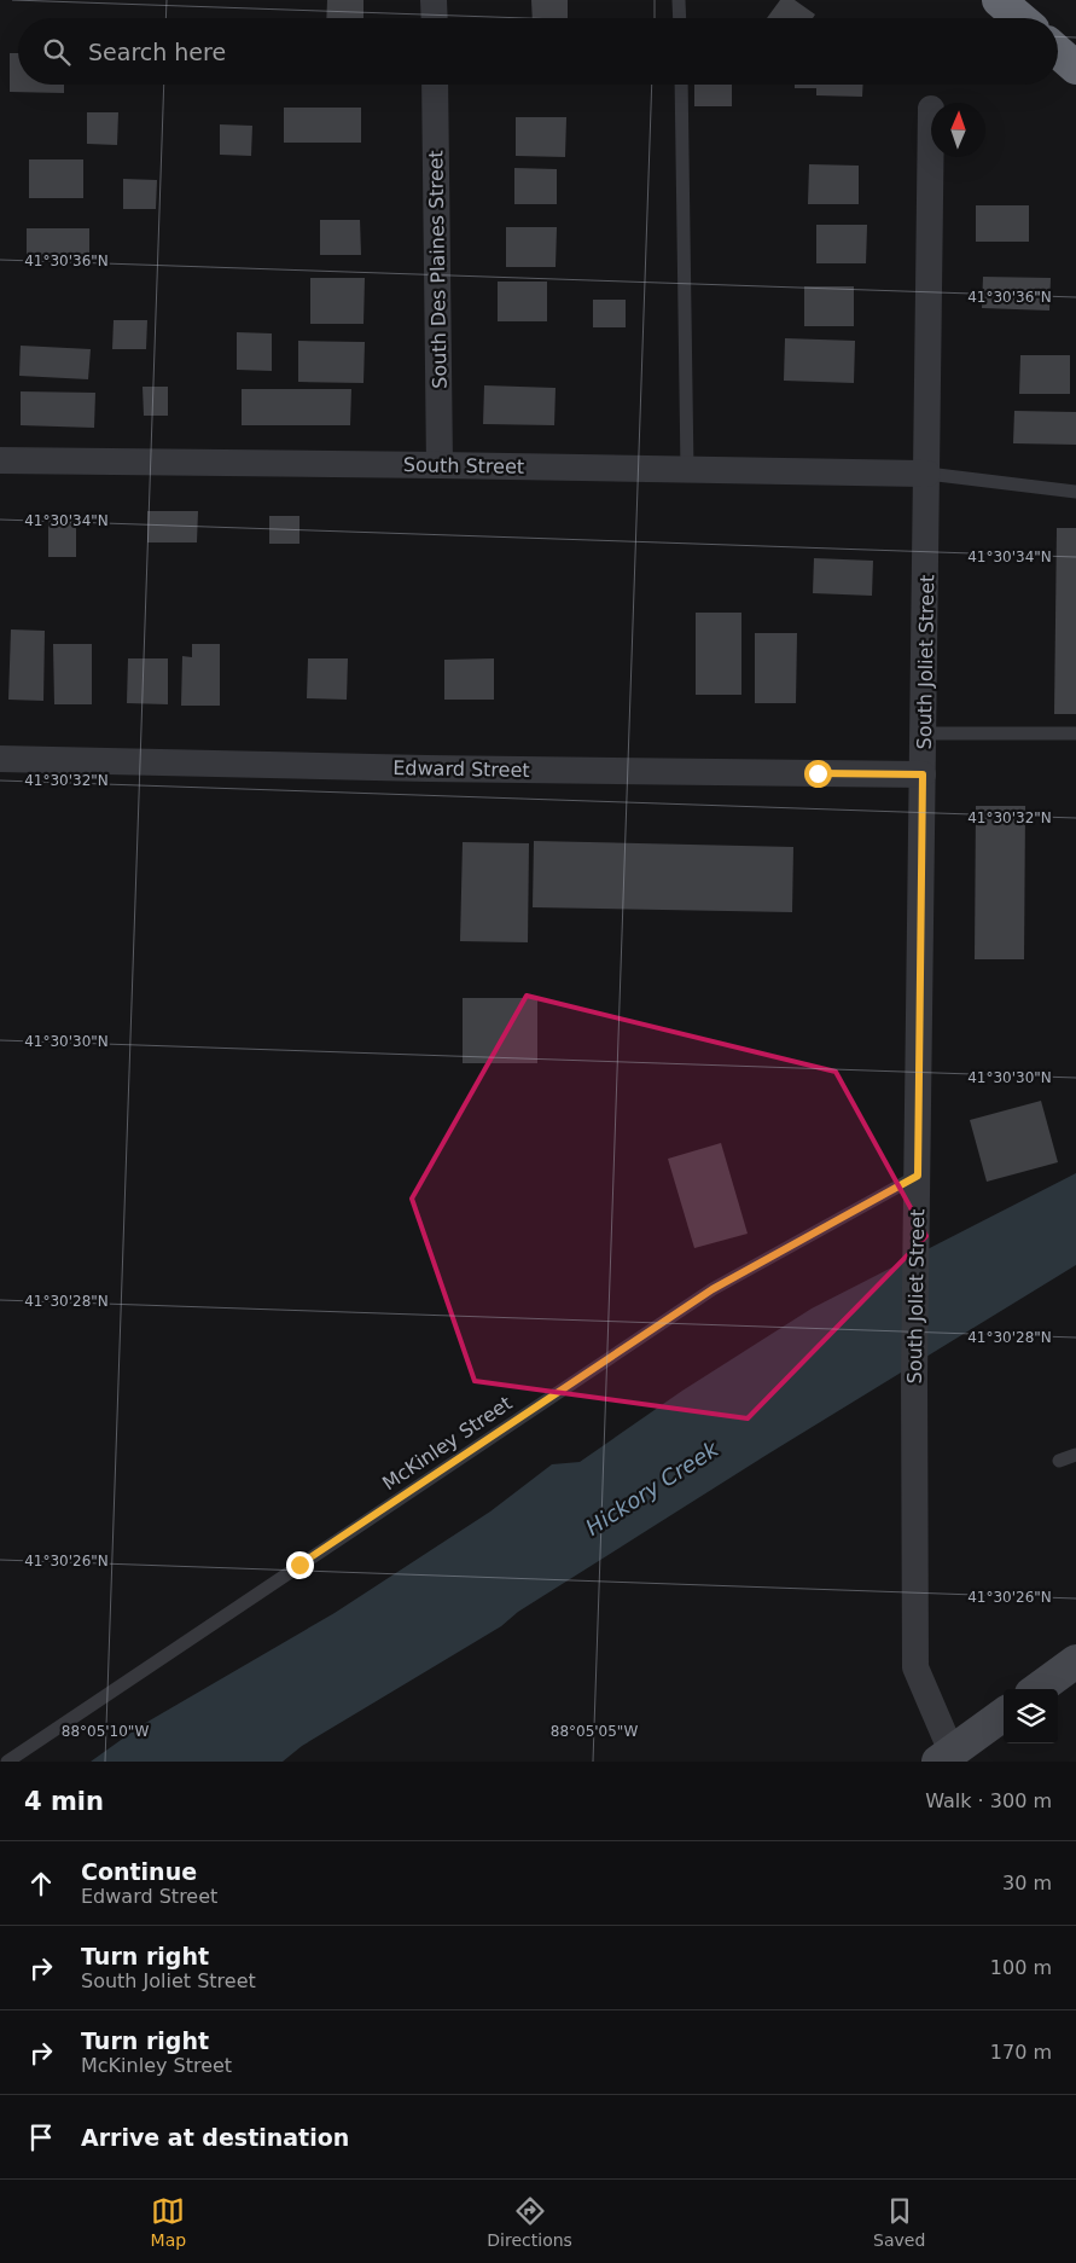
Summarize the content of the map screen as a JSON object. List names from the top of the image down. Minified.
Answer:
{"streets":{"street":["South Des Plaines Street","South Street","South Joliet Street","Edward Street"],"lane":["McKinley Street"]},"crossings":[["South Des Plaines Street","South Street"],["South Street","South Joliet Street"],["South Joliet Street","Edward Street"],["South Joliet Street","McKinley Street"]],"water":["Hickory Creek"],"north":"top","page":{"search":"Search here","heading":["4 min","Walk · 300 m"],"list":[["Continue","Edward Street","30 m"],["Turn right","South Joliet Street","100 m"],["Turn right","McKinley Street","170 m"],"Arrive at destination"],"nav":["Map","Directions","Saved"]},"coordinates":["41°30'36\"N","41°30'34\"N","41°30'32\"N","41°30'30\"N","41°30'28\"N","41°30'26\"N","88°05'10\"W","88°05'05\"W"]}
